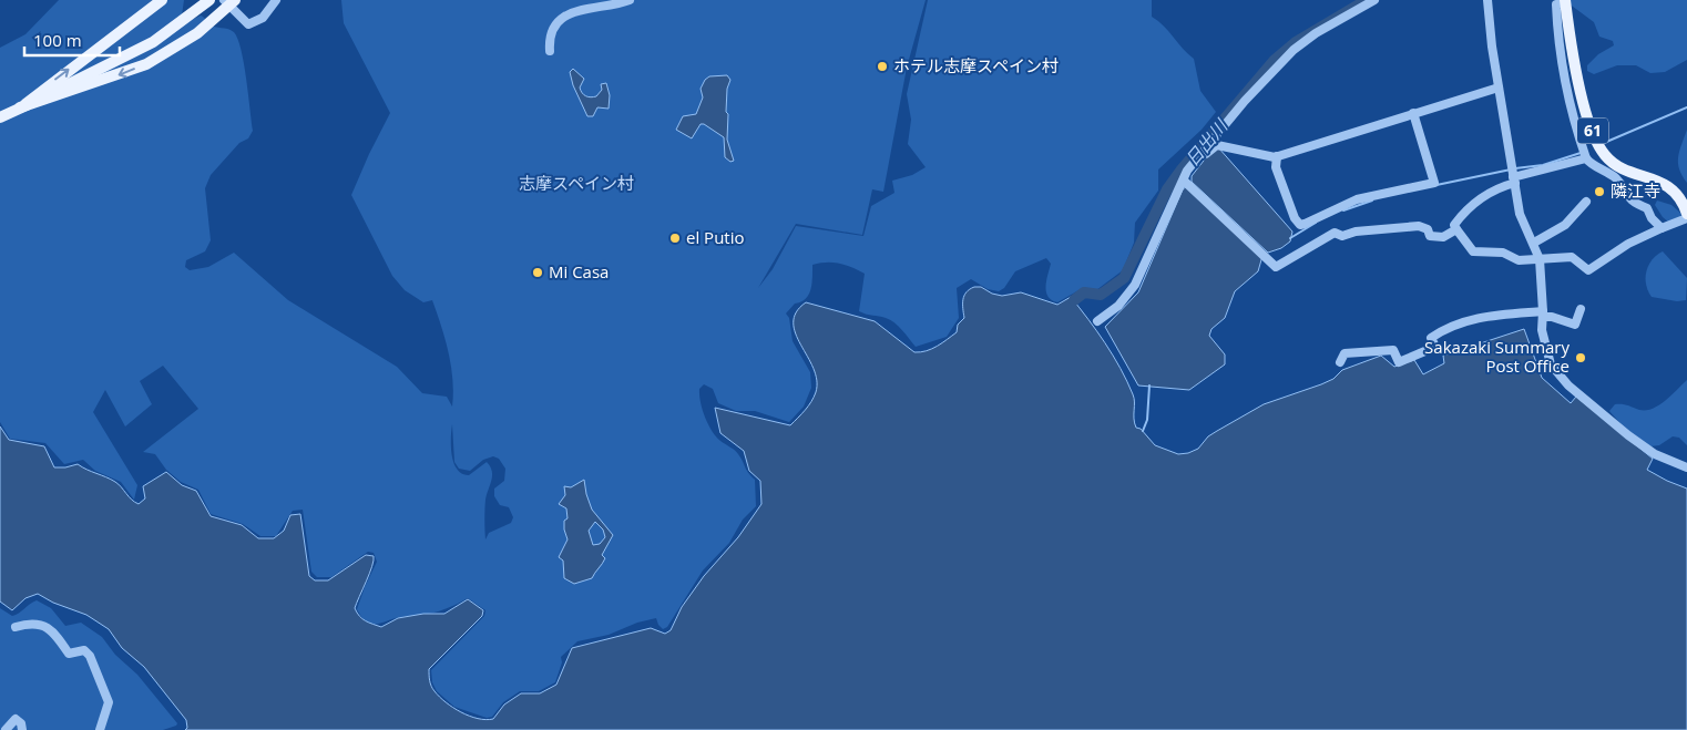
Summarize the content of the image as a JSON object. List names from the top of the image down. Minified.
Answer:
{"streets":{"main road":["61"]},"water":["日出川"],"parks":["志摩スペイン村"],"places":["ホテル志摩スペイン村","隣江寺","el Putio","Mi Casa","Sakazaki Summary Post Office"],"scale_bar":"100 m"}
